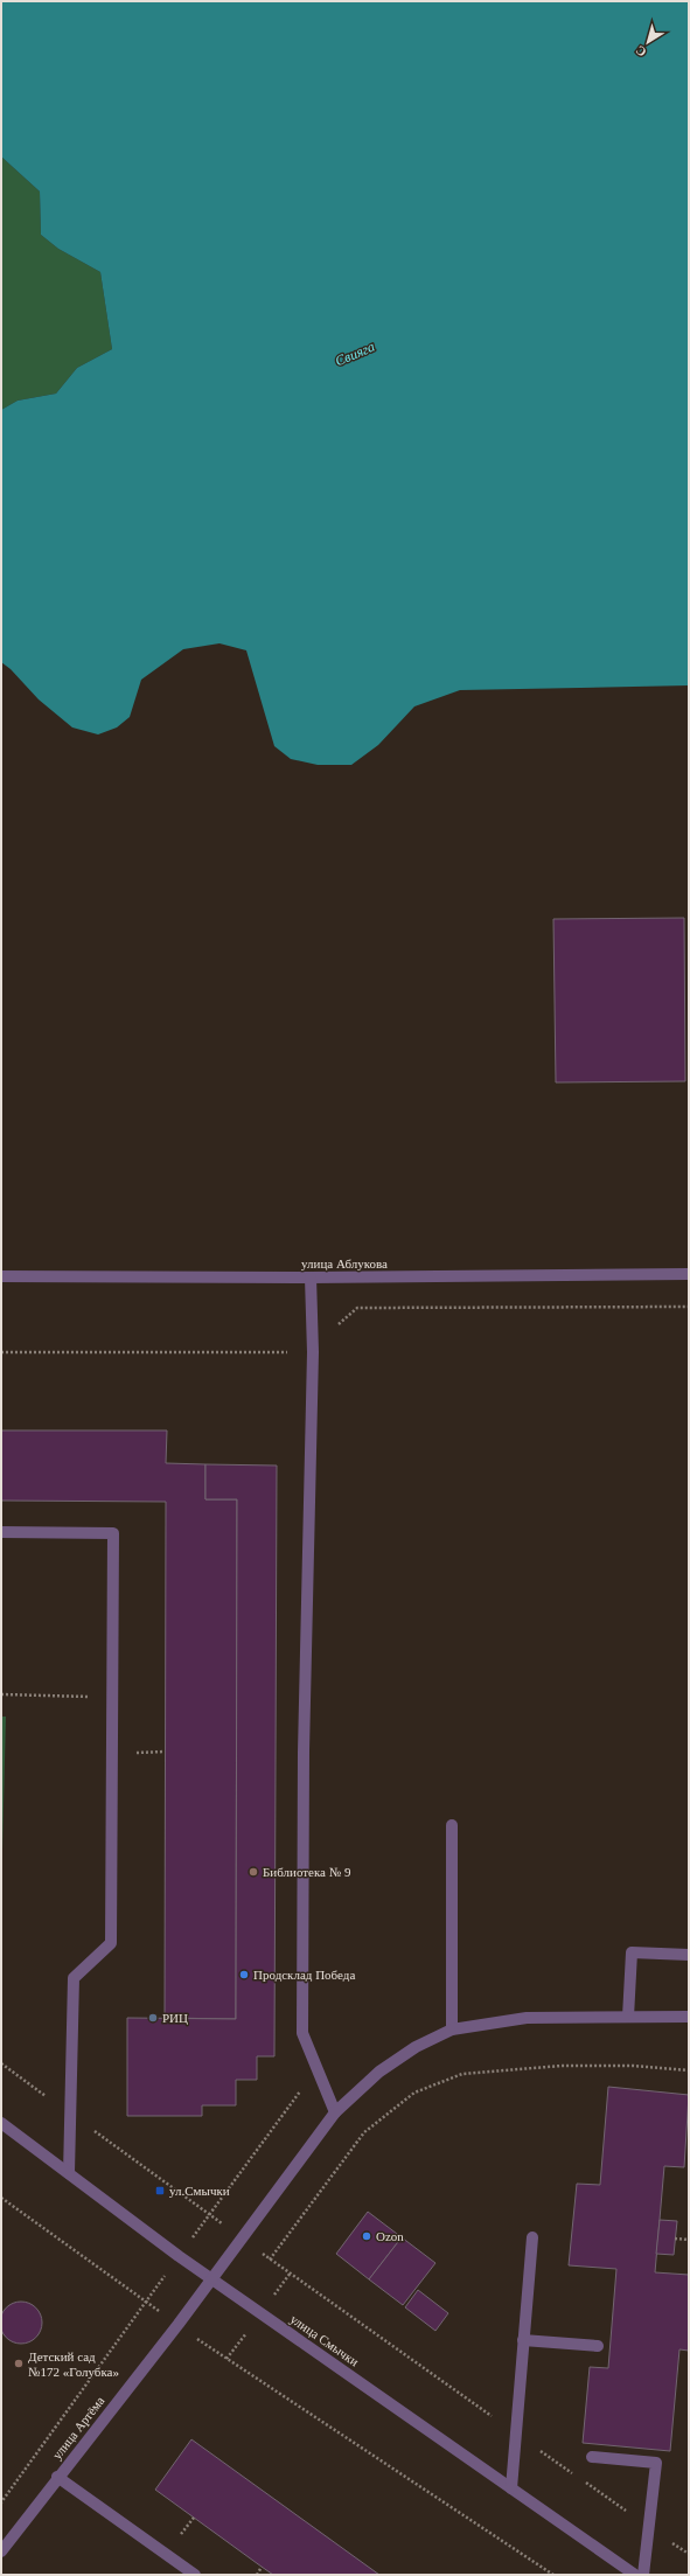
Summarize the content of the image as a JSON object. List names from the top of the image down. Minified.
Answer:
{"streets":{"street":["улица Аблукова","улица Смычки","улица Артёма"]},"crossings":[["улица Смычки","улица Артёма"]],"water":["Свияга"],"places":{"other":["Библиотека № 9","Продсклад Победа","РИЦ","Ozon","Детский сад №172 «Голубка»"],"transit":["ул.Смычки"]},"north":"bottom left"}
